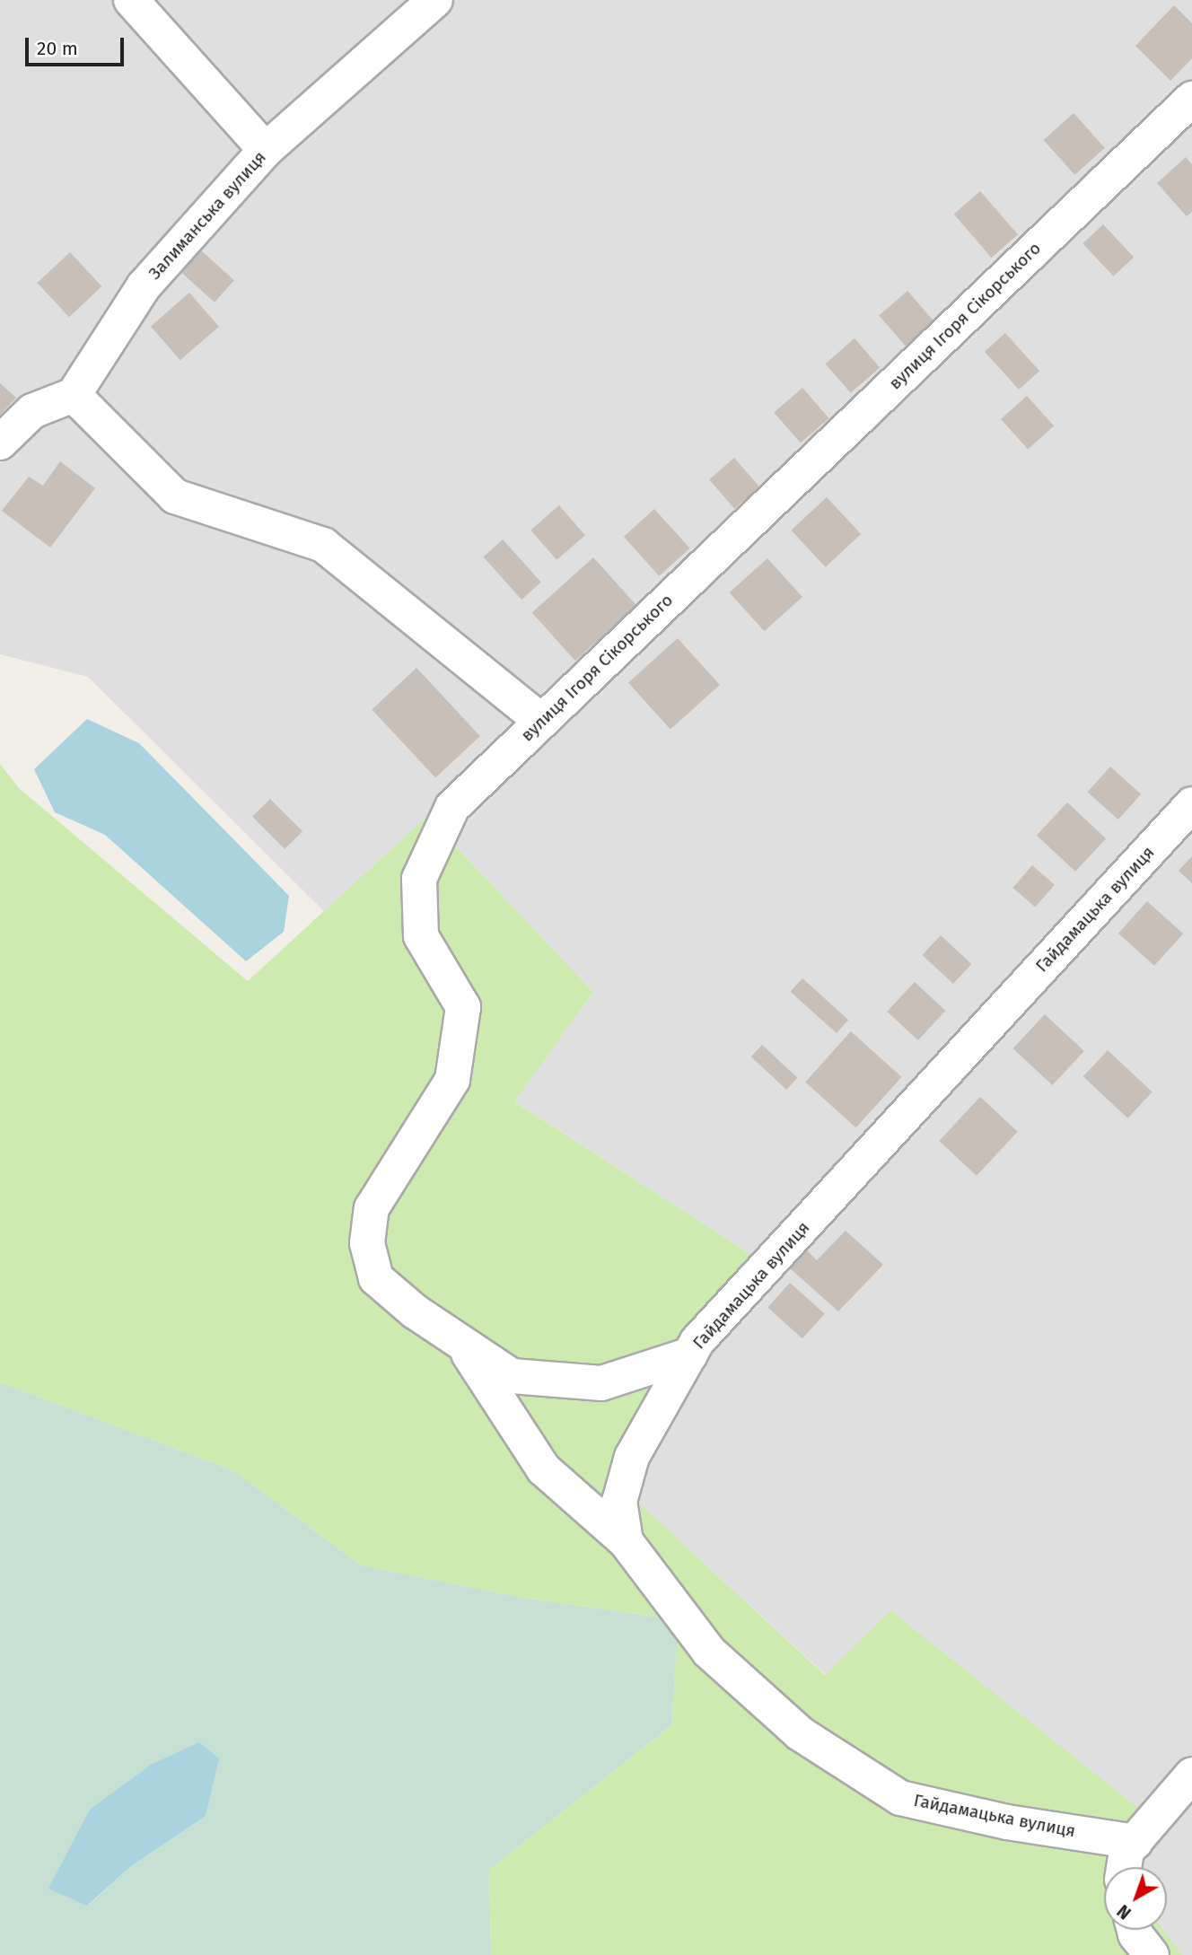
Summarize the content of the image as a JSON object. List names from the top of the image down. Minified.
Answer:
{"streets":{"street":["Залиманська вулиця","вулиця Ігоря Сікорського","Гайдамацька вулиця"]},"crossings":[["вулиця Ігоря Сікорського","Гайдамацька вулиця"]],"scale_bar":"20 m","north":"bottom left"}
